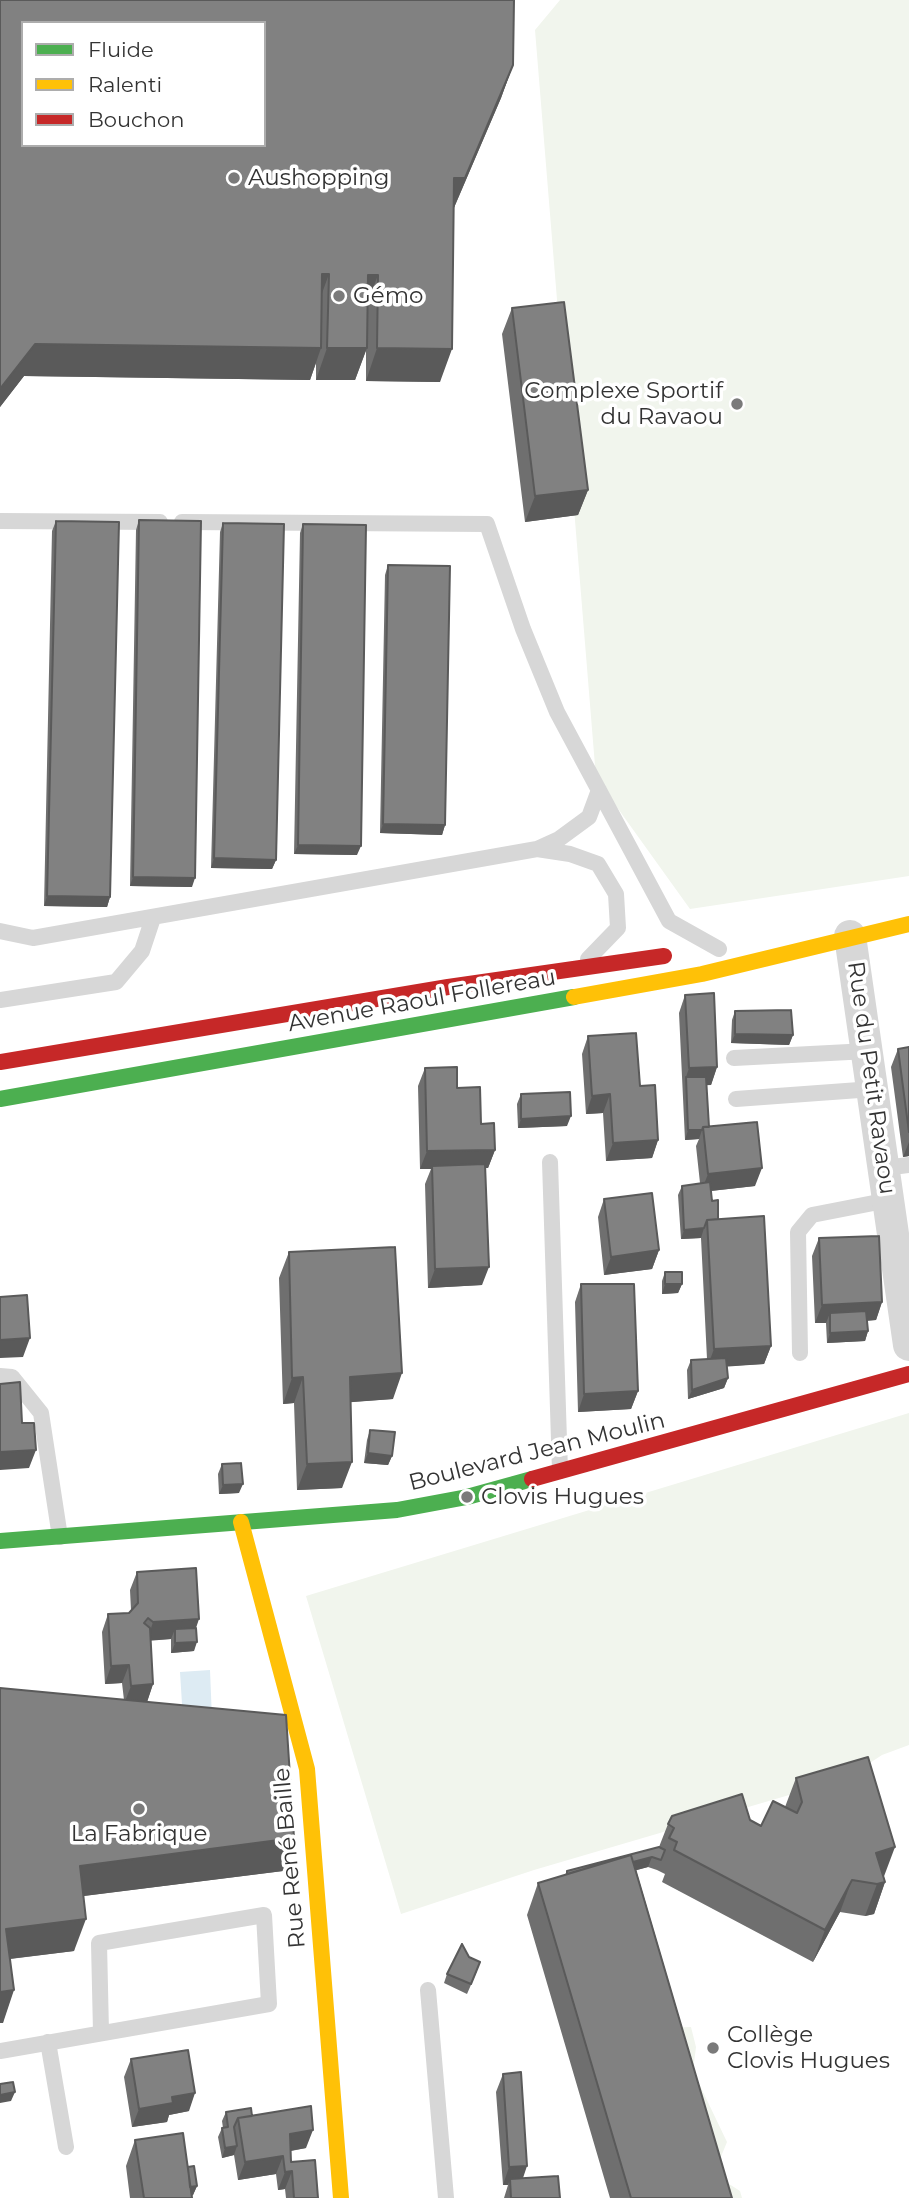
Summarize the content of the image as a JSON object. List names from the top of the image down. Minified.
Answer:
{"streets":{"main road":["Avenue Raoul Follereau","Boulevard Jean Moulin","Rue René Baille"],"street":["Rue du Petit Ravaou"]},"crossings":[["Avenue Raoul Follereau","Rue du Petit Ravaou"],["Boulevard Jean Moulin","Rue René Baille"]],"places":["Aushopping","Gémo","Complexe Sportif du Ravaou","Clovis Hugues","La Fabrique","Collège Clovis Hugues"],"legend":["Fluide","Ralenti","Bouchon"]}
